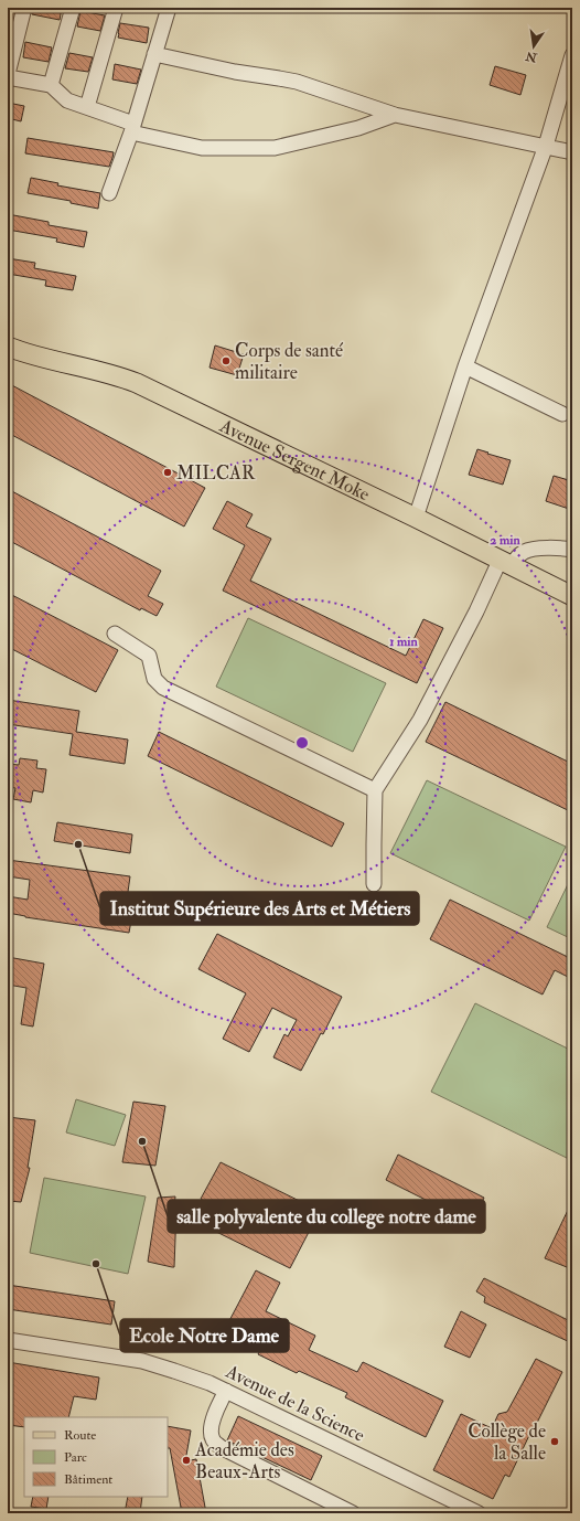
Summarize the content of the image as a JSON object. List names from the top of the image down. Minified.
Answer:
{"streets":{"main road":["Avenue Sergent Moke"],"street":["Avenue de la Science"]},"places":["Corps de santé militaire","MILCAR","Institut Supérieure des Arts et Métiers","salle polyvalente du college notre dame","Ecole Notre Dame","Collège de la Salle","Académie des Beaux-Arts"],"legend":["Route","Parc","Bâtiment"],"north":"bottom","rings":["2 min","1 min"]}
